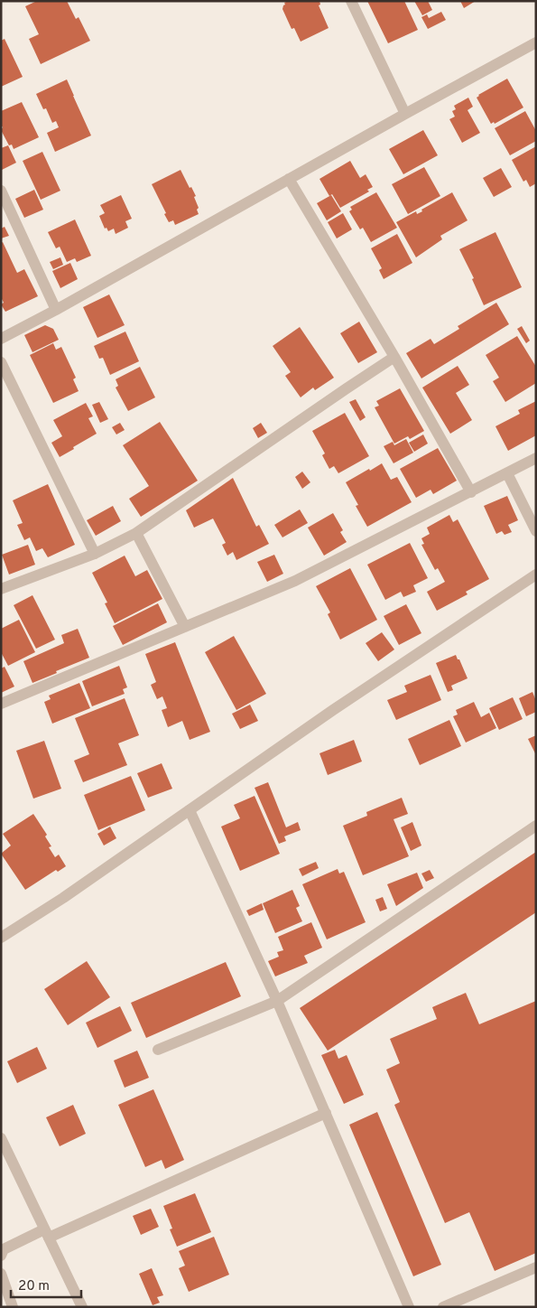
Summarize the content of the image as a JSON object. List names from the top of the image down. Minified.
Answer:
{"scale_bar":"20 m"}
